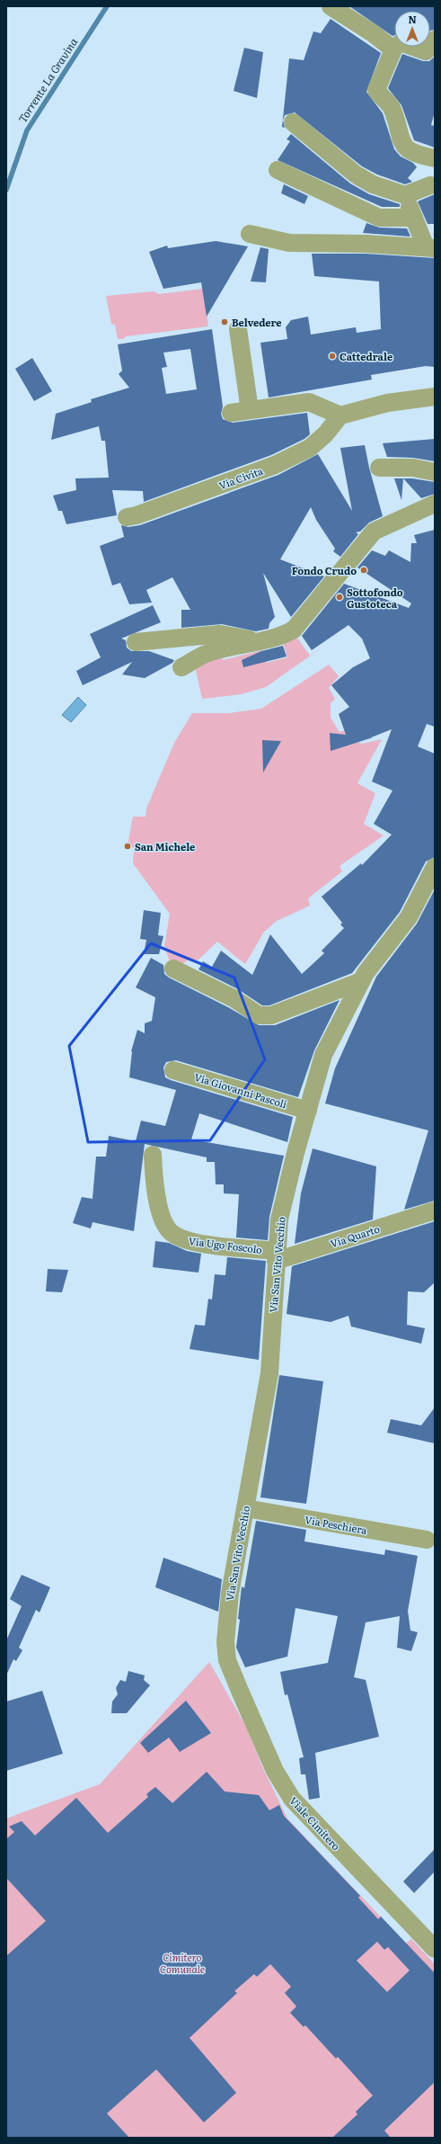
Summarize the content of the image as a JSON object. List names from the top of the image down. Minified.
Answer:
{"streets":{"street":["Via Civita","Via Giovanni Pascoli","Via Quarto","Via Ugo Foscolo","Via San Vito Vecchio","Via Peschiera","Viale Cimitero"]},"crossings":[["Via Giovanni Pascoli","Via San Vito Vecchio"],["Via Quarto","Via Ugo Foscolo"],["Via Quarto","Via San Vito Vecchio"],["Via Ugo Foscolo","Via San Vito Vecchio"],["Via San Vito Vecchio","Via Peschiera"],["Via San Vito Vecchio","Viale Cimitero"]],"water":["Torrente La Gravina"],"parks":["Cimitero Comunale"],"places":["Belvedere","Cattedrale","Fondo Crudo","Sottofondo Gustoteca","San Michele"],"north":"top"}
